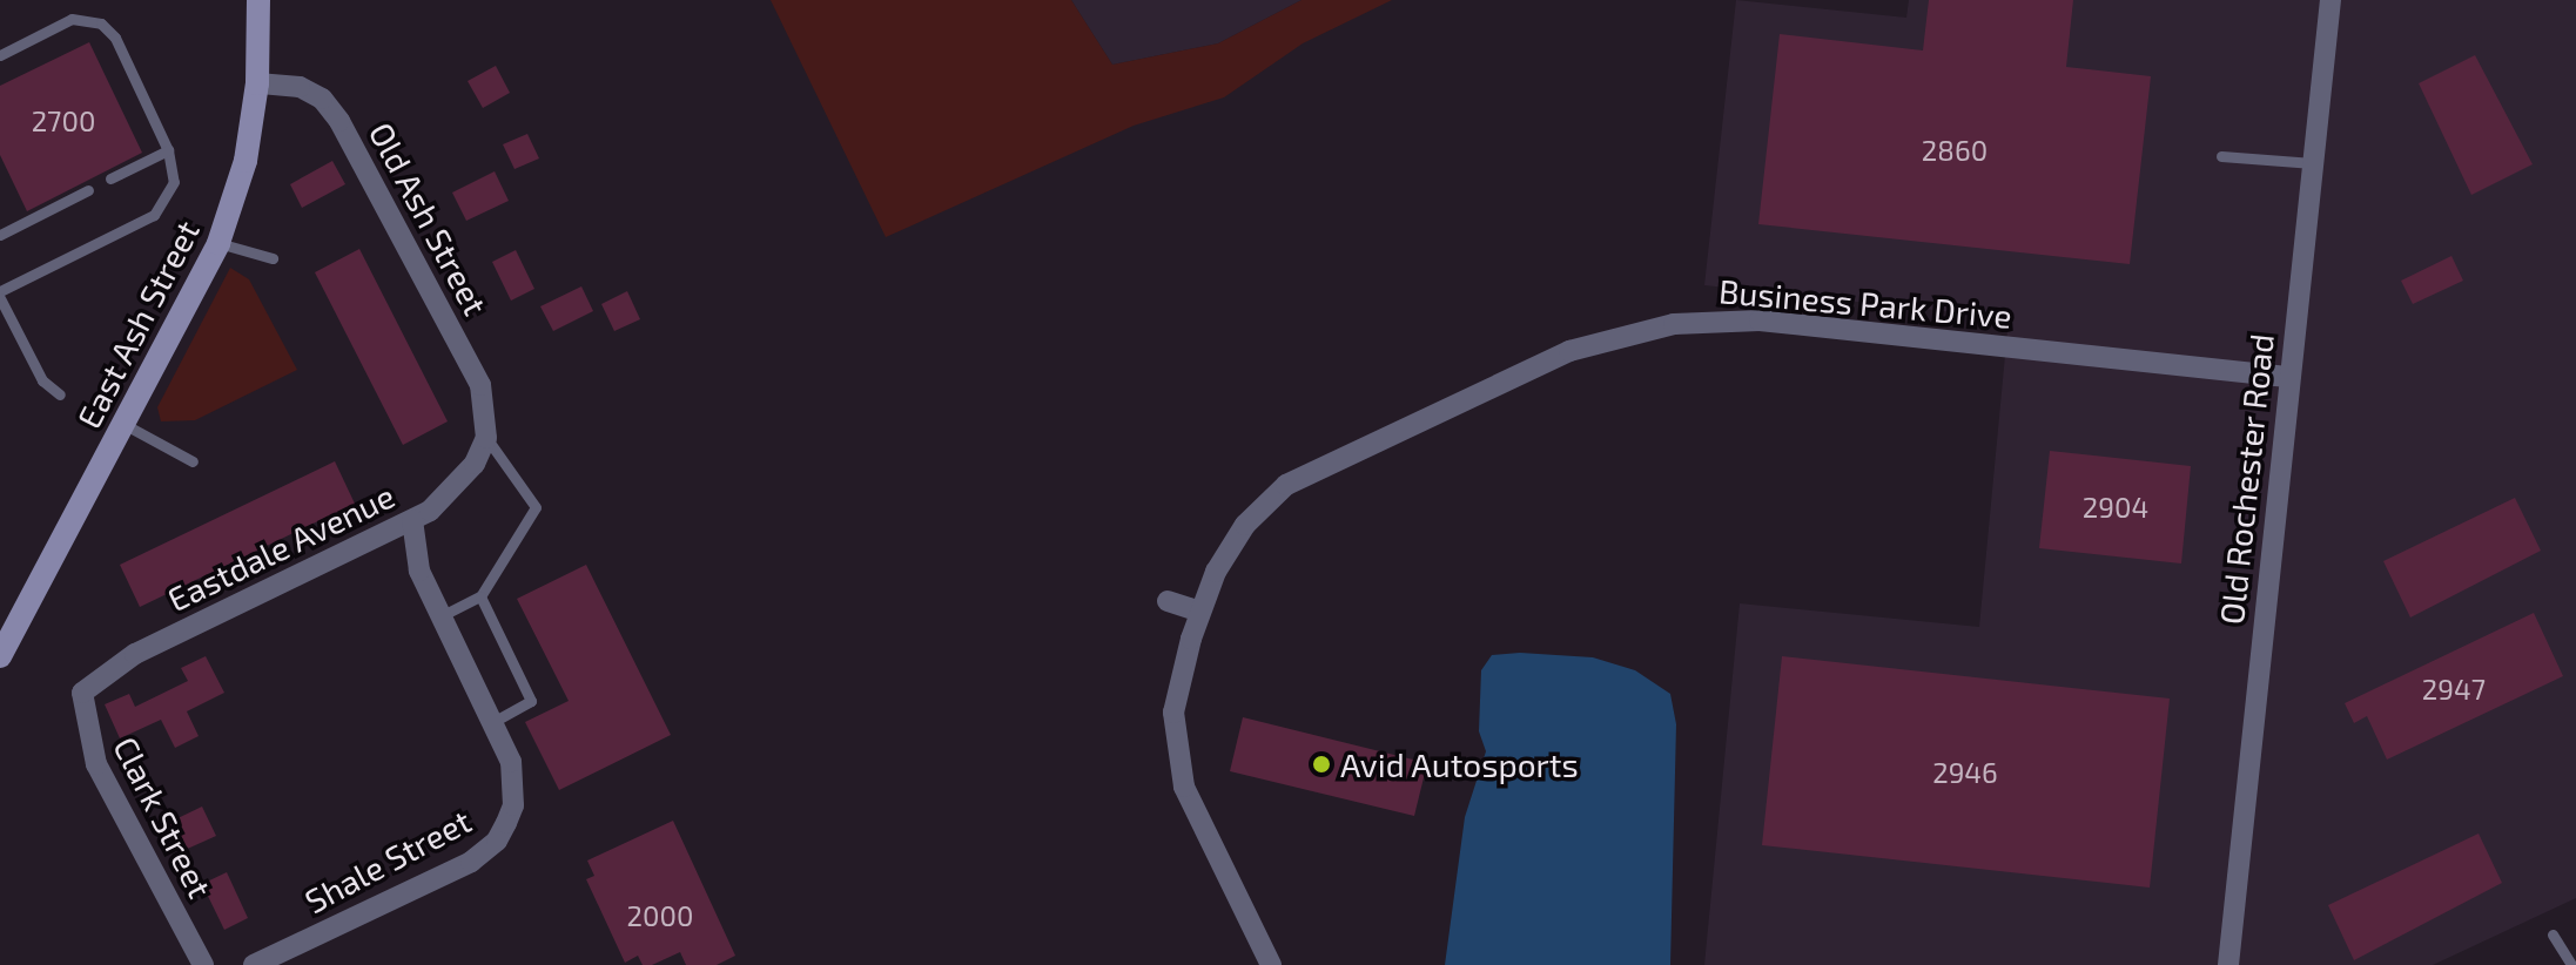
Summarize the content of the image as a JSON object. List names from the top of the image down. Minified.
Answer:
{"streets":{"street":["Old Ash Street","Business Park Drive","East Ash Street","Old Rochester Road","Eastdale Avenue","Clark Street","Shale Street"]},"crossings":[["Old Ash Street","East Ash Street"],["Old Ash Street","Eastdale Avenue"],["Business Park Drive","Old Rochester Road"],["Eastdale Avenue","Clark Street"]],"places":["Avid Autosports"],"house_numbers":["2700","2860","2904","2947","2946","2000"]}
